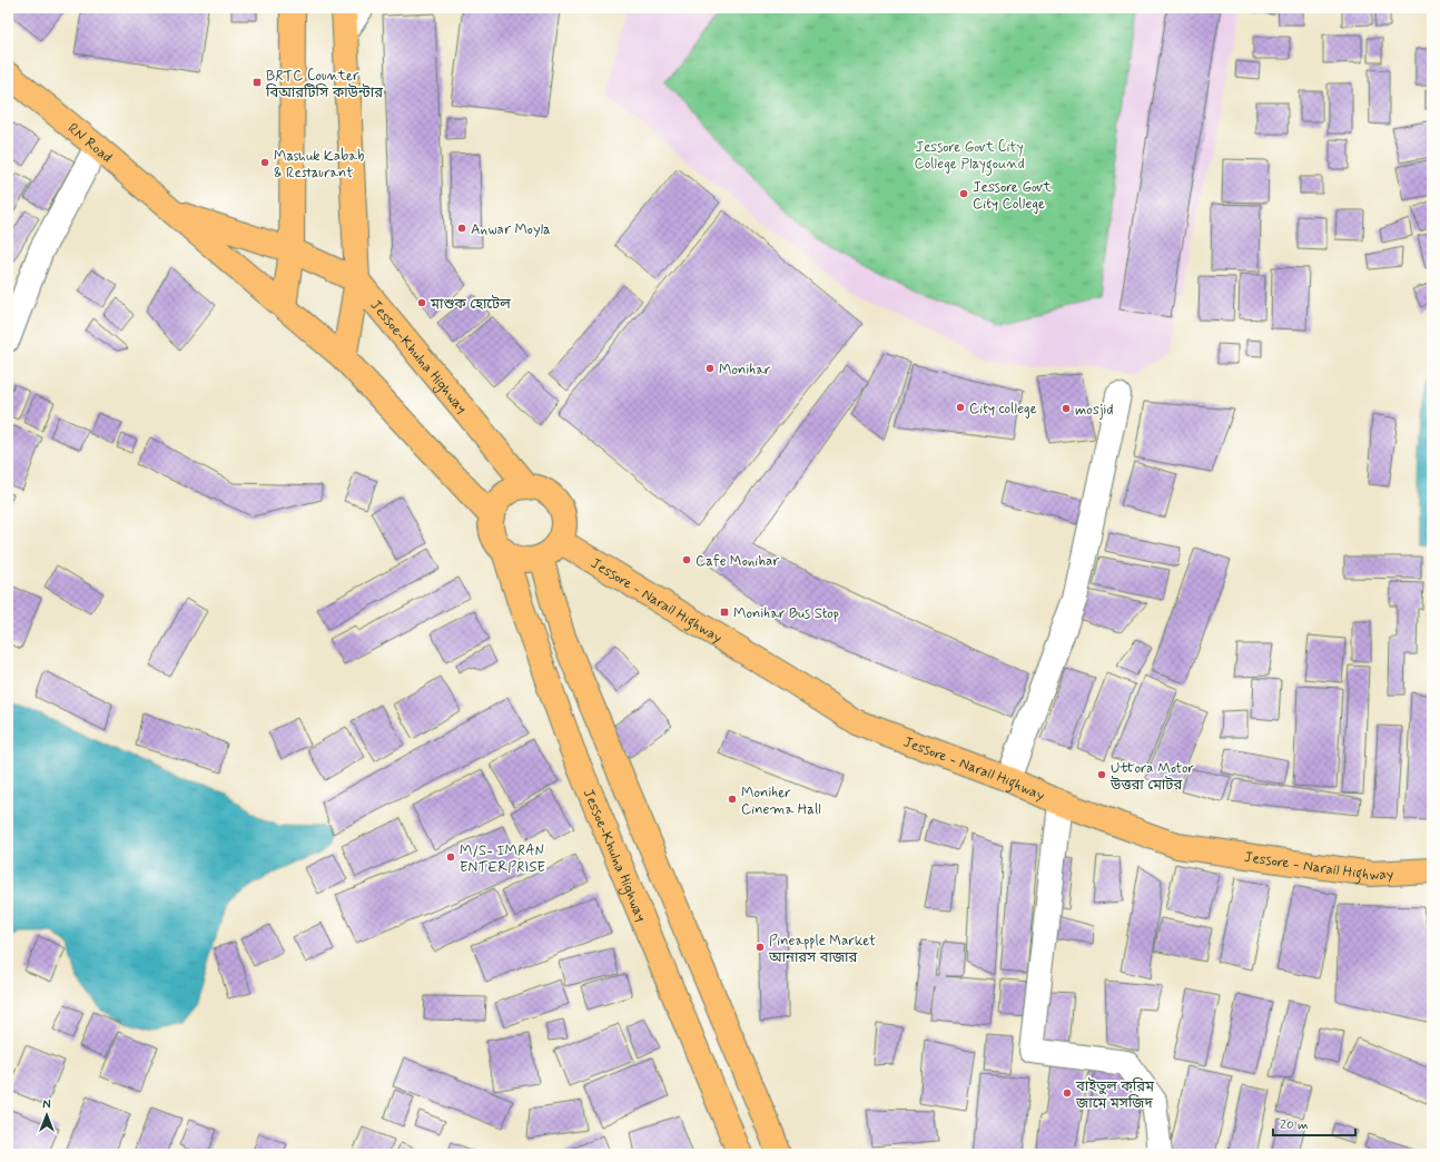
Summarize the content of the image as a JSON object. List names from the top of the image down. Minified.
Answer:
{"streets":{"highway":["RN Road","Jessoe-Khulna Highway","Jessore - Narail Highway"]},"crossings":[["RN Road","Jessoe-Khulna Highway"],["Jessoe-Khulna Highway","Jessore - Narail Highway"]],"parks":["Jessore Govt City College Playgound"],"places":{"transit":["BRTC Counter বিআরটিসি কাউন্টার","Monihar Bus Stop"],"other":["Mashuk Kabab & Restaurant","Jessore Govt City College","Anwar Moyla","মাশুক হোটেল","Monihar","City college","mosjid","Cafe Monihar","Uttora Motor উত্তরা মোটর","Moniher Cinema Hall","M/S- IMRAN ENTERPRISE","Pineapple Market আনারস বাজার","বাইতুল করিম জামে মসজিদ"]},"scale_bar":"20 m","north":"top"}
